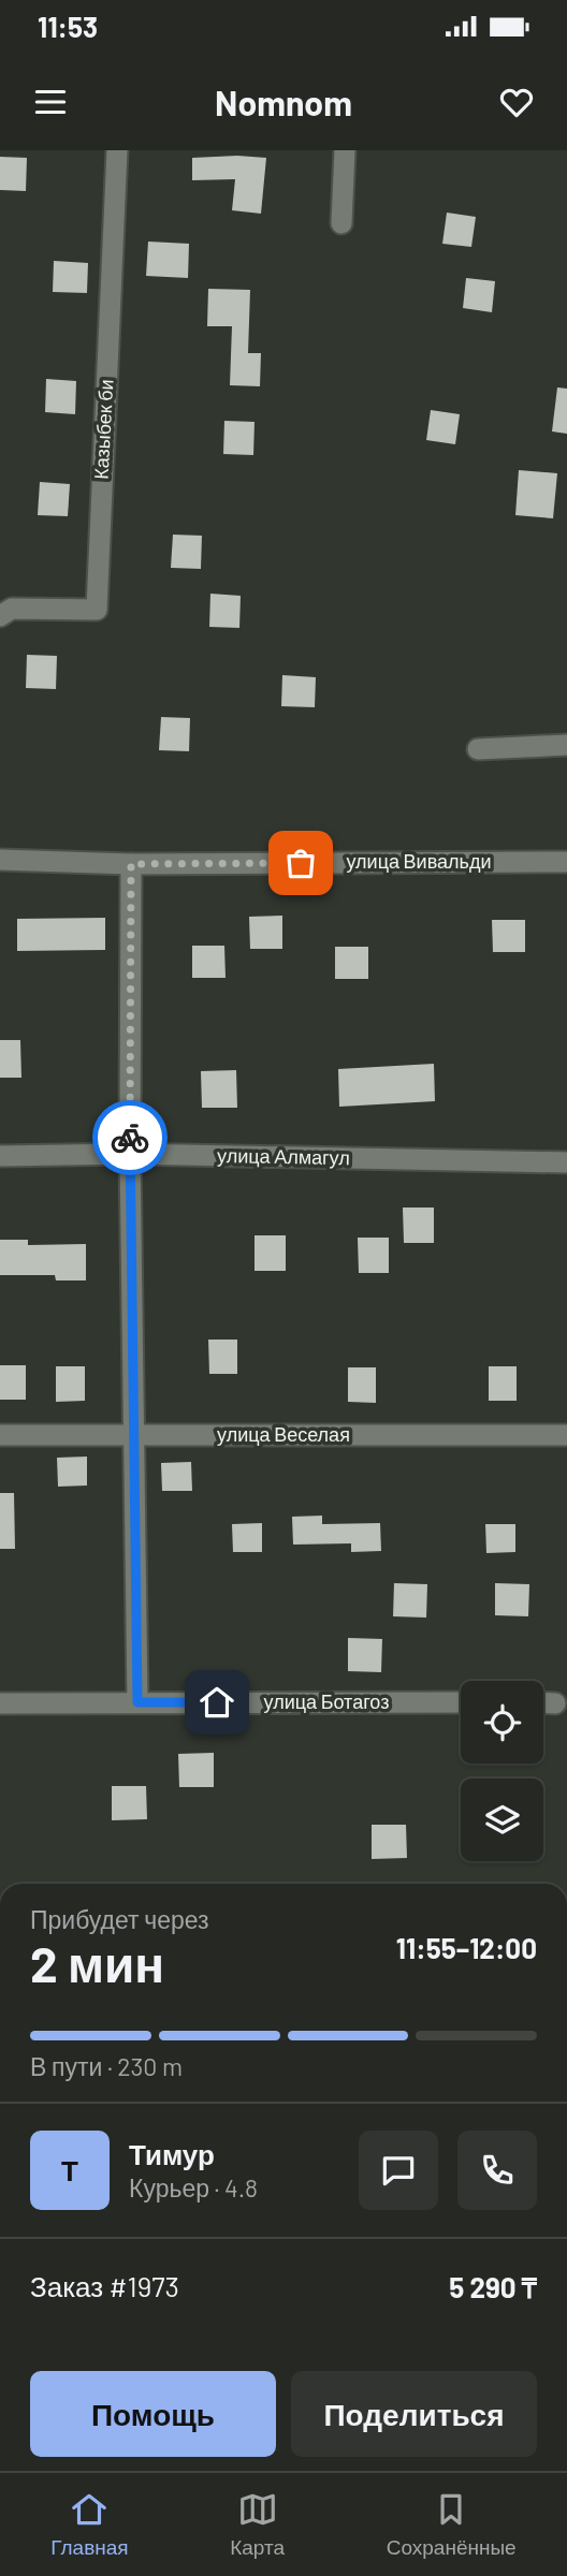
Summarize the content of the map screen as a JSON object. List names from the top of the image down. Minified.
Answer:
{"streets":{"street":["Казыбек би","улица Вивальди","улица Алмагул","улица Веселая","улица Ботагоз"]},"page":{"status":"11:53","header":"Nomnom","heading":["2 мин","Прибудет через","11:55–12:00"],"panel":["Тимур","Курьер · 4.8","Заказ #1973","5 290 ₸"],"bar":"В пути · 230 m","round":"Т","buttons":["Помощь","Поделиться"],"tabs":["Главная","Карта","Сохранённые"]}}
